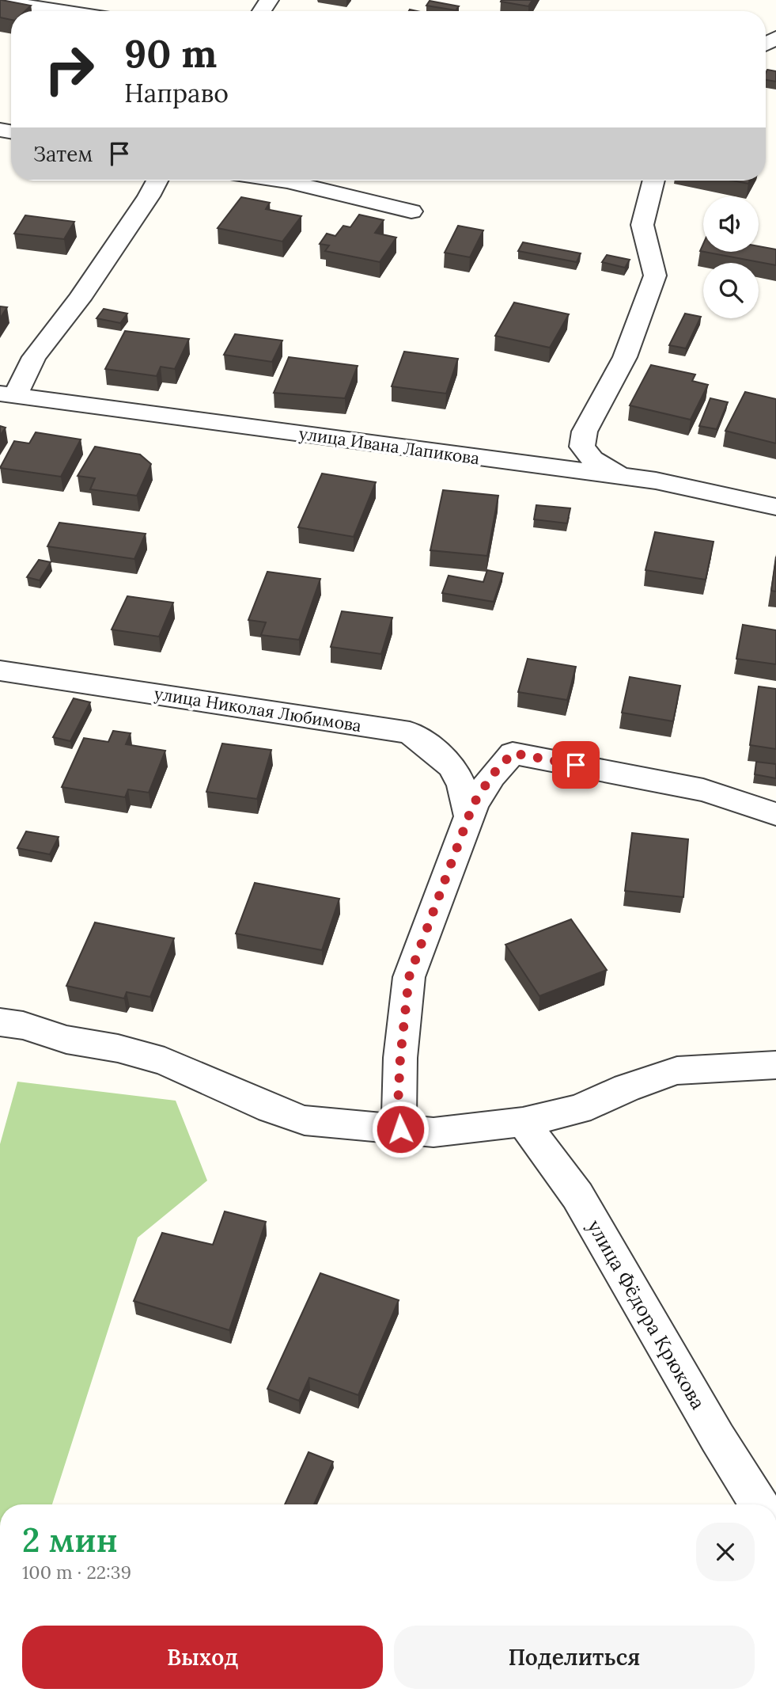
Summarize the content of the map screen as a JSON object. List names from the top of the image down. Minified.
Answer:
{"streets":{"street":["улица Ивана Лапикова","улица Николая Любимова","улица Фёдора Крюкова"]},"page":{"turn":["90 m","Направо"],"then":"Затем","heading":["2 мин","100 m · 22:39"],"buttons":["Выход","Поделиться"]}}
